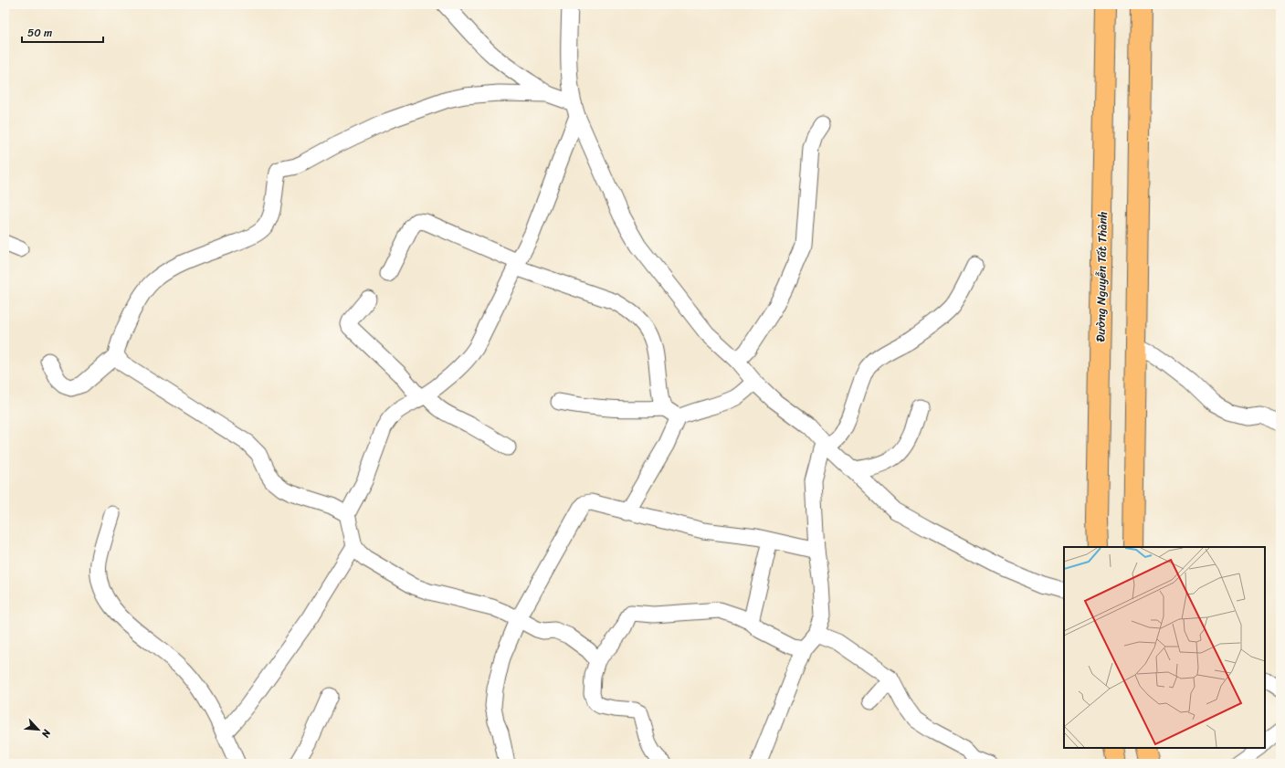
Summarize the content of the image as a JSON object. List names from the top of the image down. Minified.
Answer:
{"streets":{"main road":["Đường Nguyễn Tất Thành"]},"scale_bar":"50 m","north":"bottom right"}
